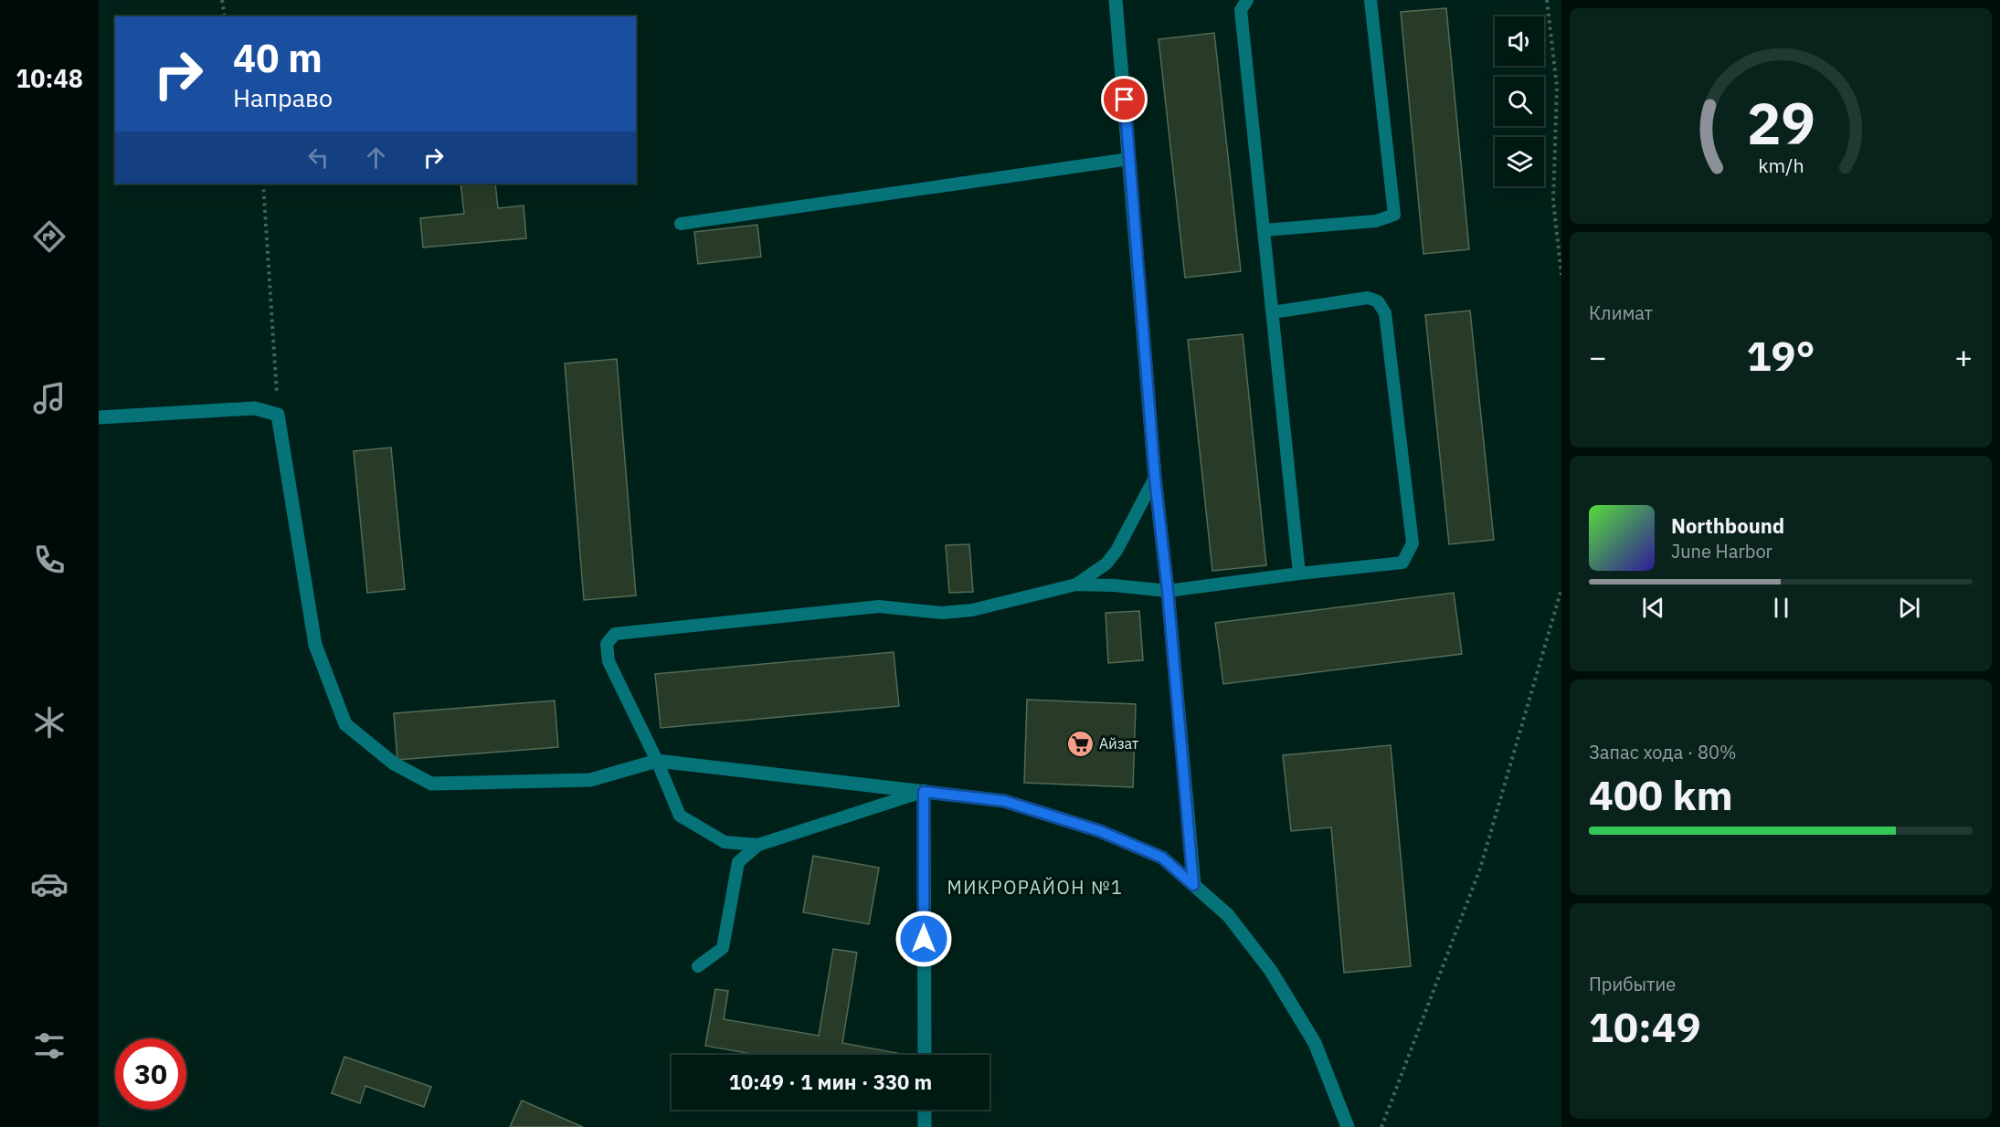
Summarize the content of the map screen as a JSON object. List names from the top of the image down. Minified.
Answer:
{"districts":["МИКРОРАЙОН №1"],"places":{"supermarket":["Айзат"]},"page":{"tabs":"10:48","turn":["40 m","Направо"],"tile":["Климат",["Запас хода · 80%","400 km"],["Прибытие","10:49"]],"heat":["−","19°","+"],"song":["Northbound","June Harbor"],"limit":"30","trip":"10:49 · 1 мин · 330 m","gauge":["29","km/h"]}}
